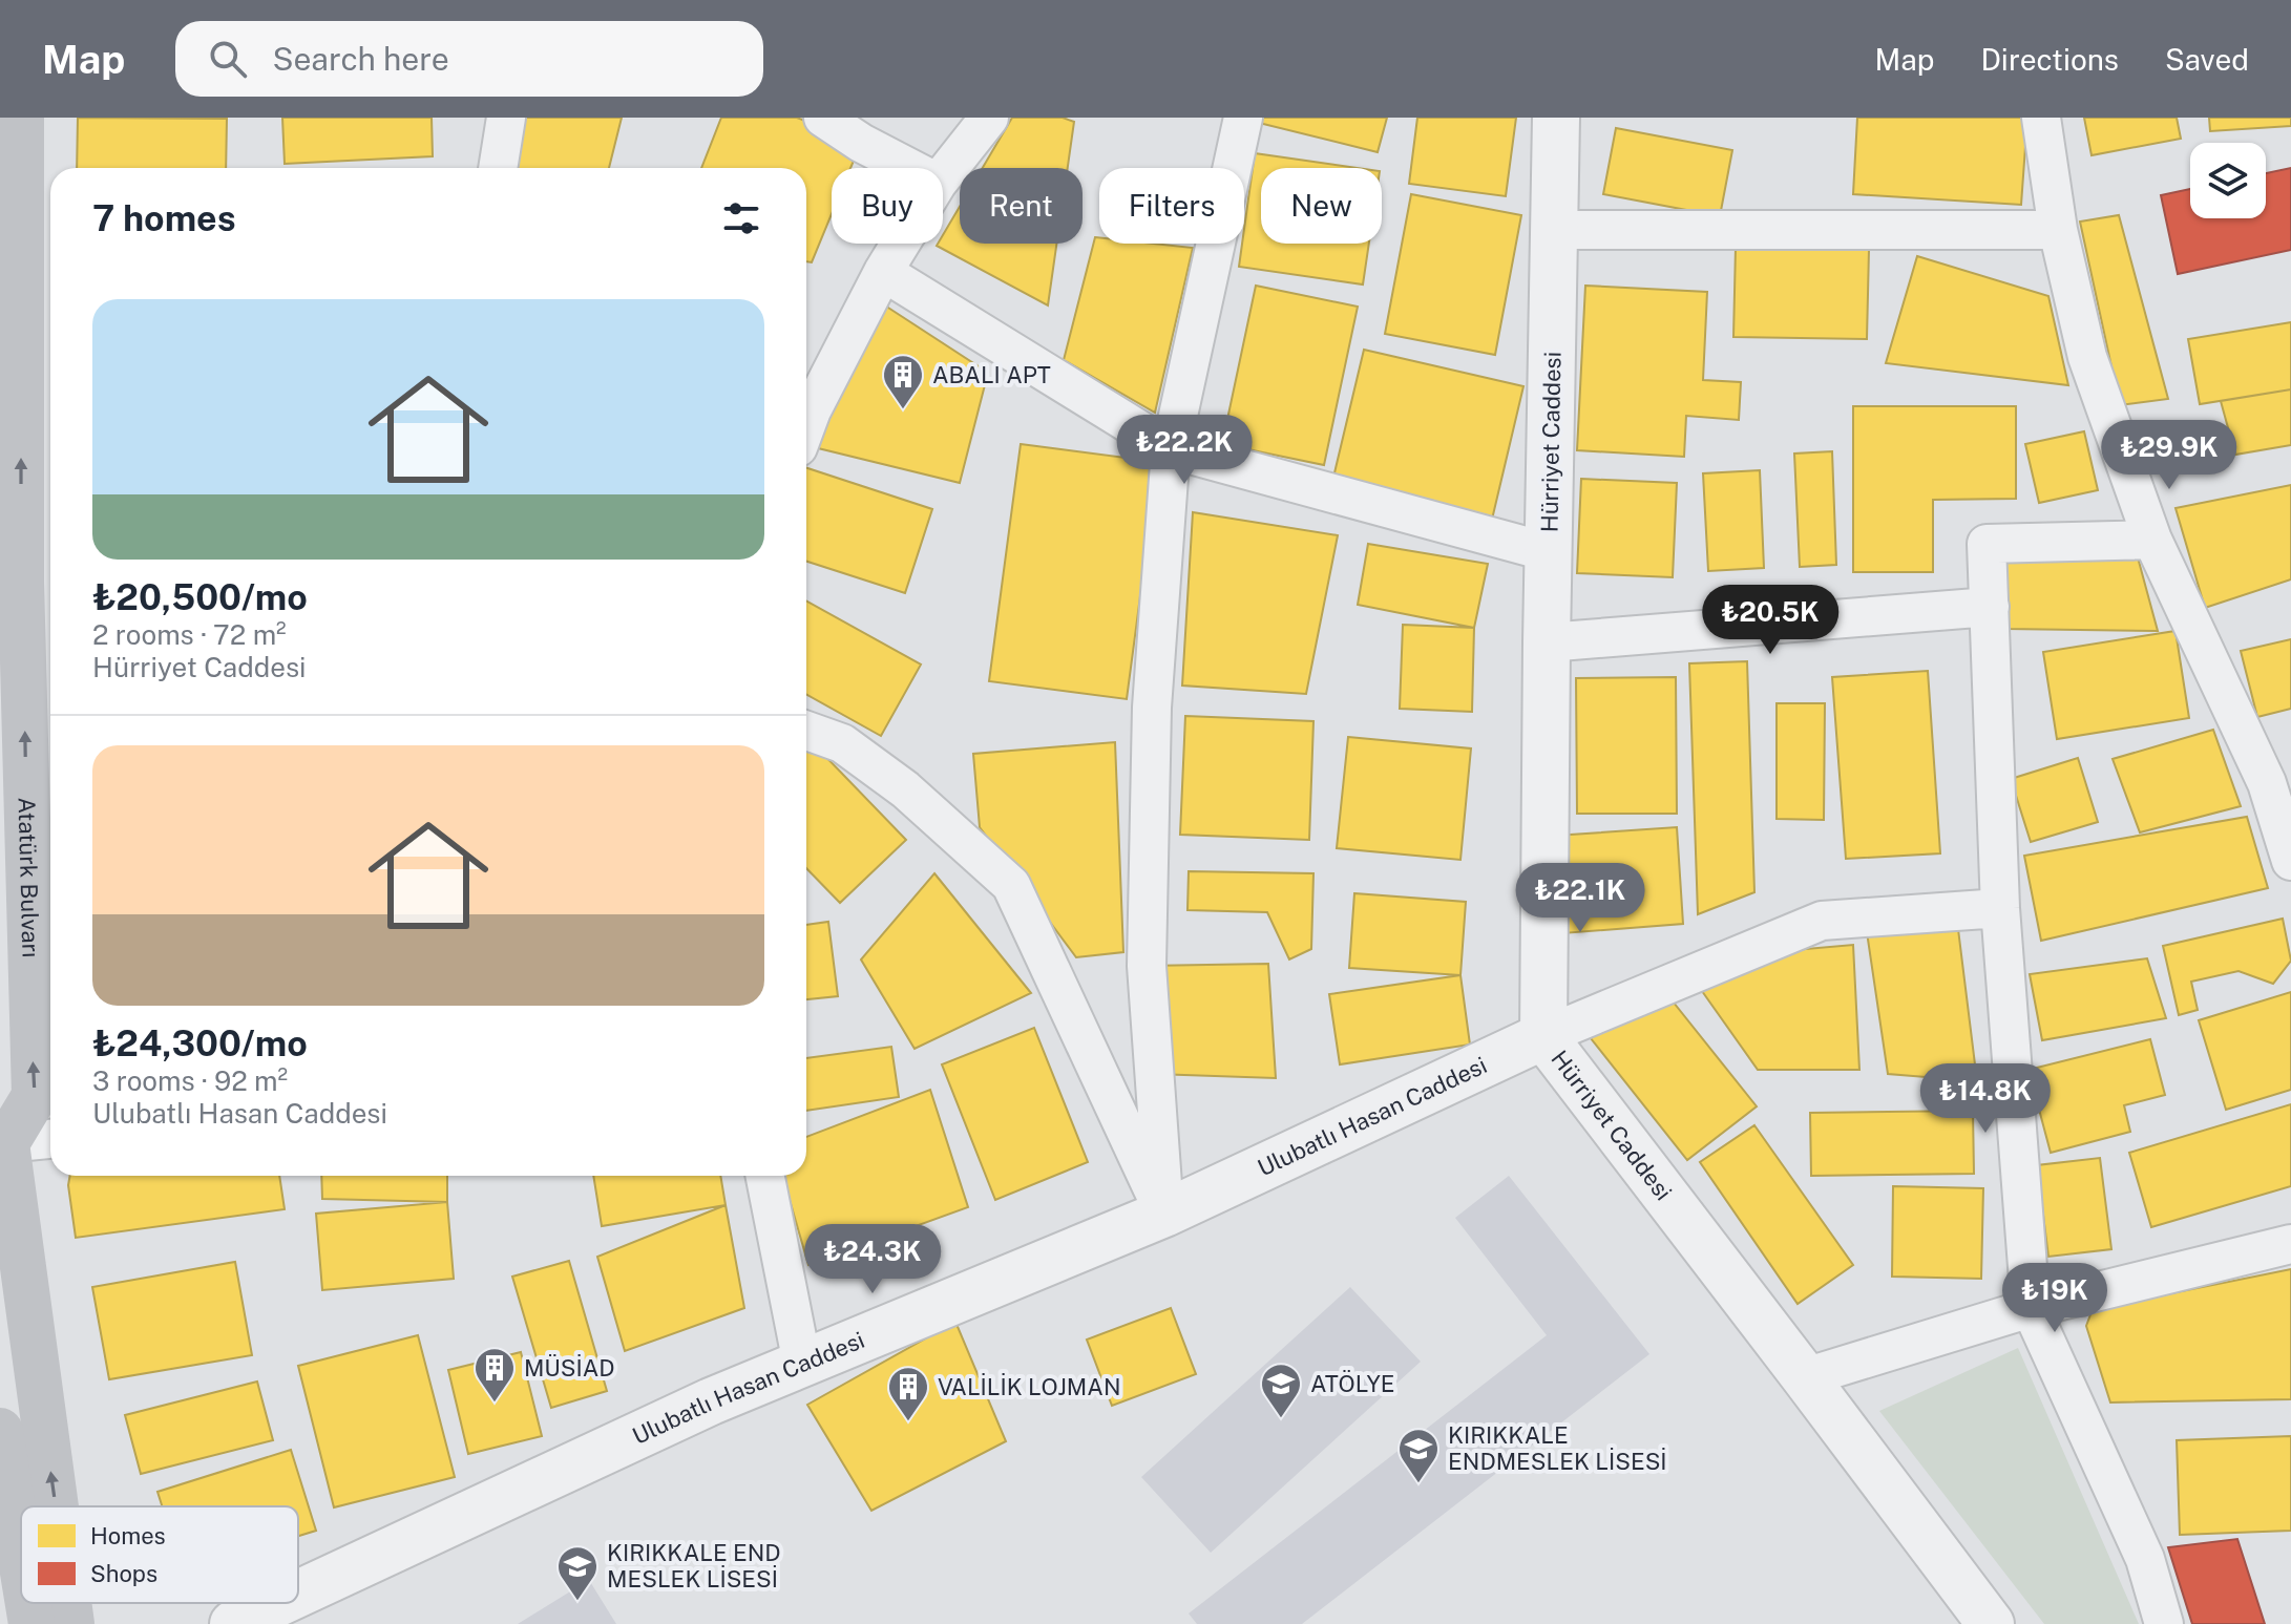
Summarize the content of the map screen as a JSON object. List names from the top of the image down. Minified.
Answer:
{"streets":{"main road":["Atatürk Bulvarı"],"street":["Hürriyet Caddesi","Ulubatlı Hasan Caddesi"]},"crossings":[["Hürriyet Caddesi","Ulubatlı Hasan Caddesi"]],"one_way":["Atatürk Bulvarı"],"places":{"building":["ABALI APT","MÜSİAD","VALİLİK LOJMAN"],"school or university":["ATÖLYE","KIRIKKALE ENDMESLEK LİSESİ","KIRIKKALE END MESLEK LİSESİ"]},"legend":["Homes","Shops"],"page":{"header":"Map","search":"Search here","nav":["Map","Directions","Saved"],"chip":["Buy","Rent","Filters","New"],"heading":"7 homes","list":[{"name":"₺20,500/mo","note":"2 rooms · 72 m² · Hürriyet Caddesi"},{"name":"₺24,300/mo","note":"3 rooms · 92 m² · Ulubatlı Hasan Caddesi"}],"price":["₺22.2K","₺29.9K","₺20.5K","₺22.1K","₺14.8K","₺24.3K","₺19K"]}}
